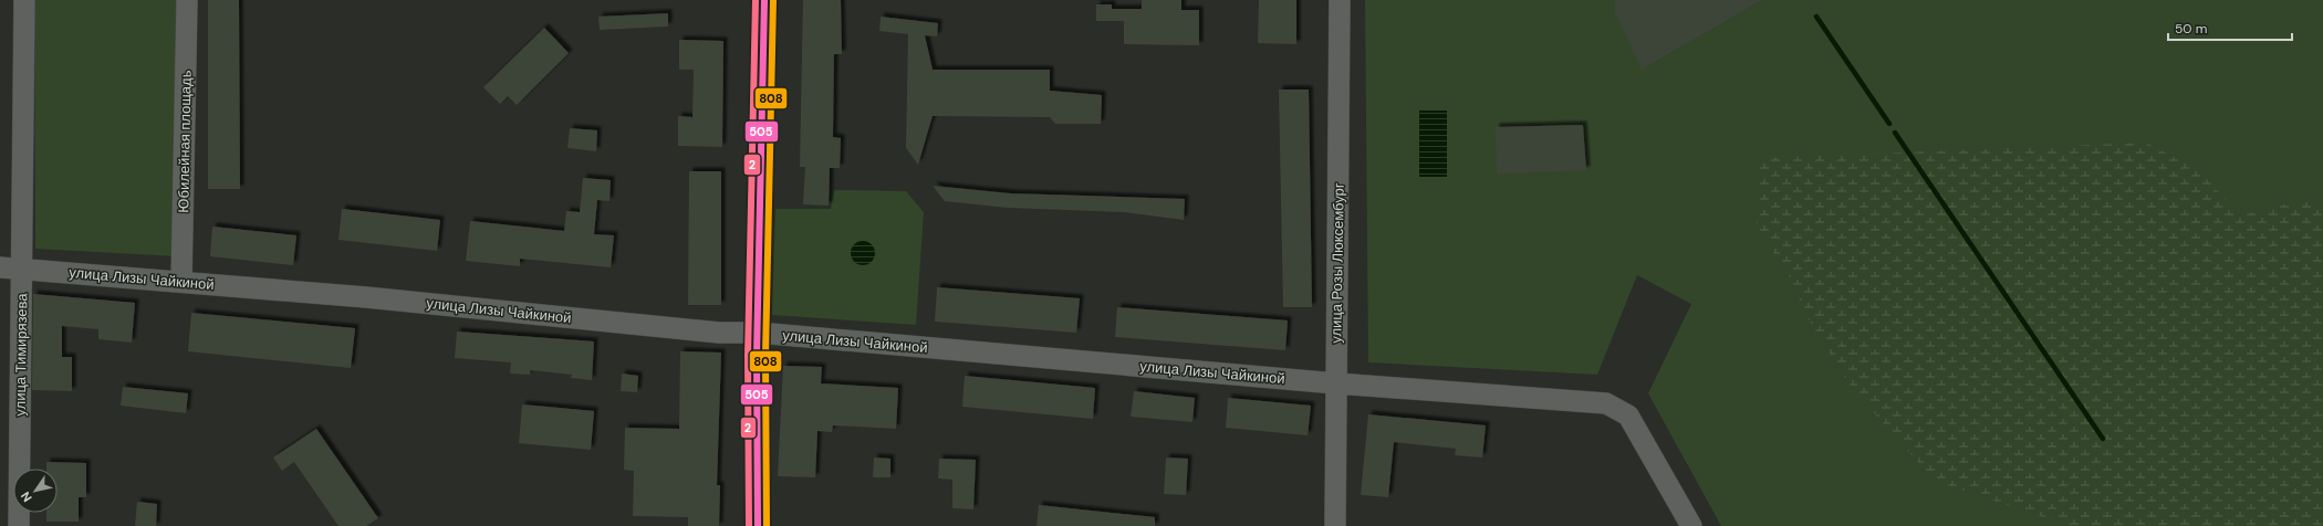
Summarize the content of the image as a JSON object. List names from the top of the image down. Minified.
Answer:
{"streets":{"street":["Юбилейная площадь","улица Розы Люксембург","улица Лизы Чайкиной","улица Тимирязева"]},"crossings":[["Юбилейная площадь","улица Лизы Чайкиной"],["улица Розы Люксембург","улица Лизы Чайкиной"],["улица Лизы Чайкиной","улица Тимирязева"]],"lines":["transit line 505","transit line 808","transit line 2"],"scale_bar":"50 m","north":"bottom left"}
